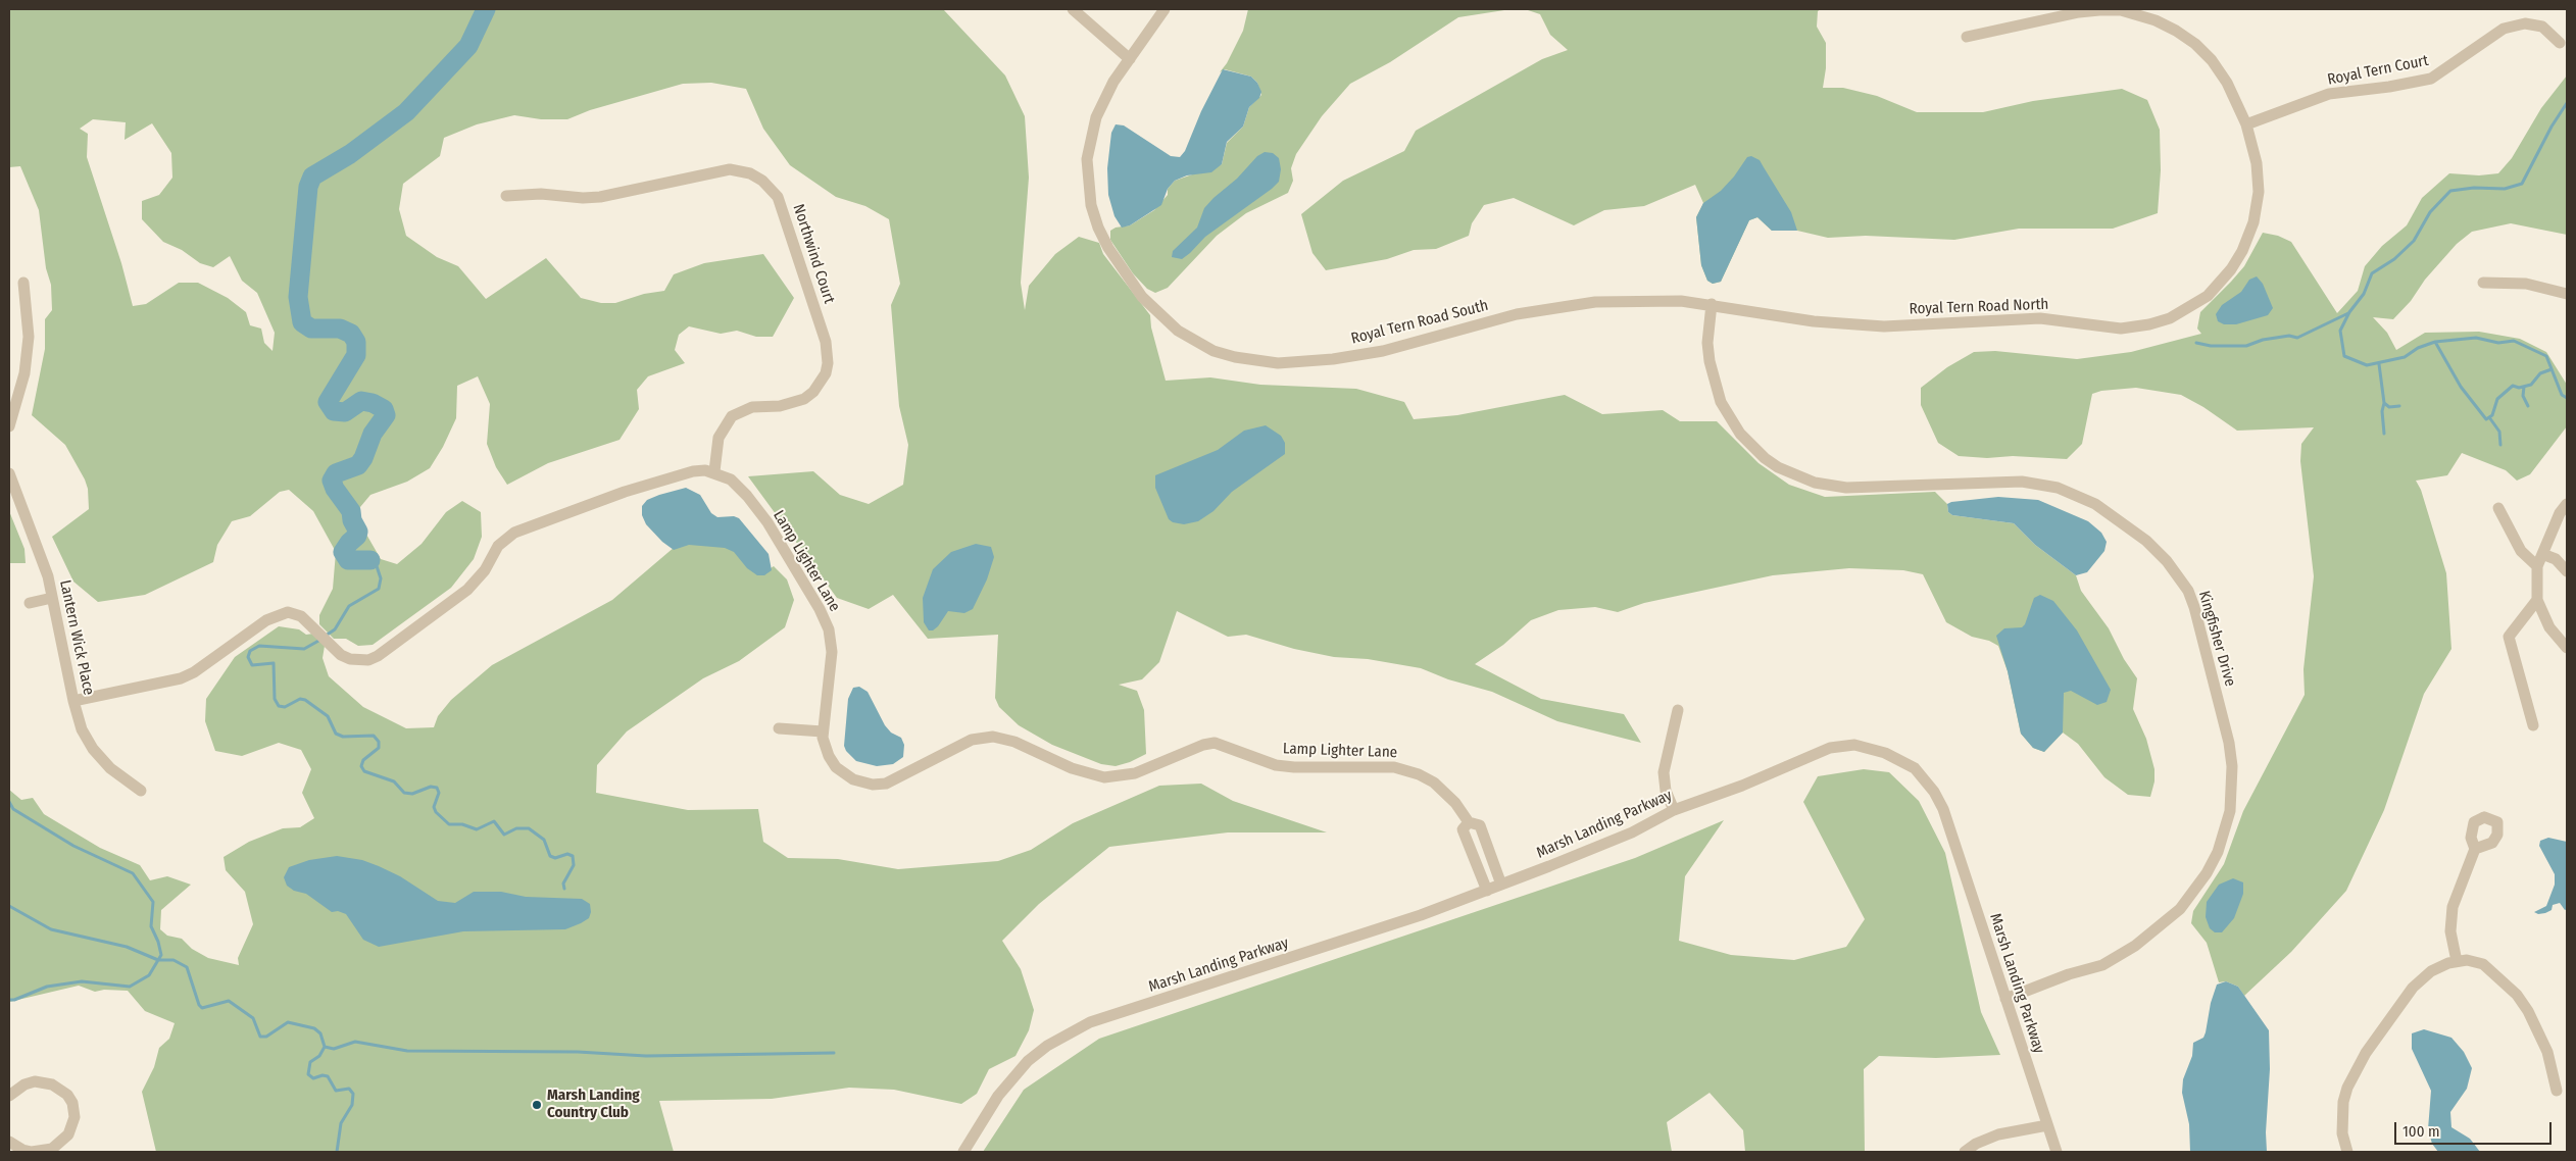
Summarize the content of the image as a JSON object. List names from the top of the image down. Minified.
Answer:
{"streets":{"street":["Royal Tern Court","Northwind Court","Royal Tern Road North","Royal Tern Road South","Lamp Lighter Lane","Lantern Wick Place","Kingfisher Drive","Marsh Landing Parkway"]},"crossings":[["Royal Tern Court","Royal Tern Road North"],["Northwind Court","Lamp Lighter Lane"],["Royal Tern Road North","Royal Tern Road South"],["Royal Tern Road North","Kingfisher Drive"],["Royal Tern Road South","Kingfisher Drive"],["Lamp Lighter Lane","Marsh Landing Parkway"],["Kingfisher Drive","Marsh Landing Parkway"]],"places":["Marsh Landing Country Club"],"scale_bar":"100 m"}
